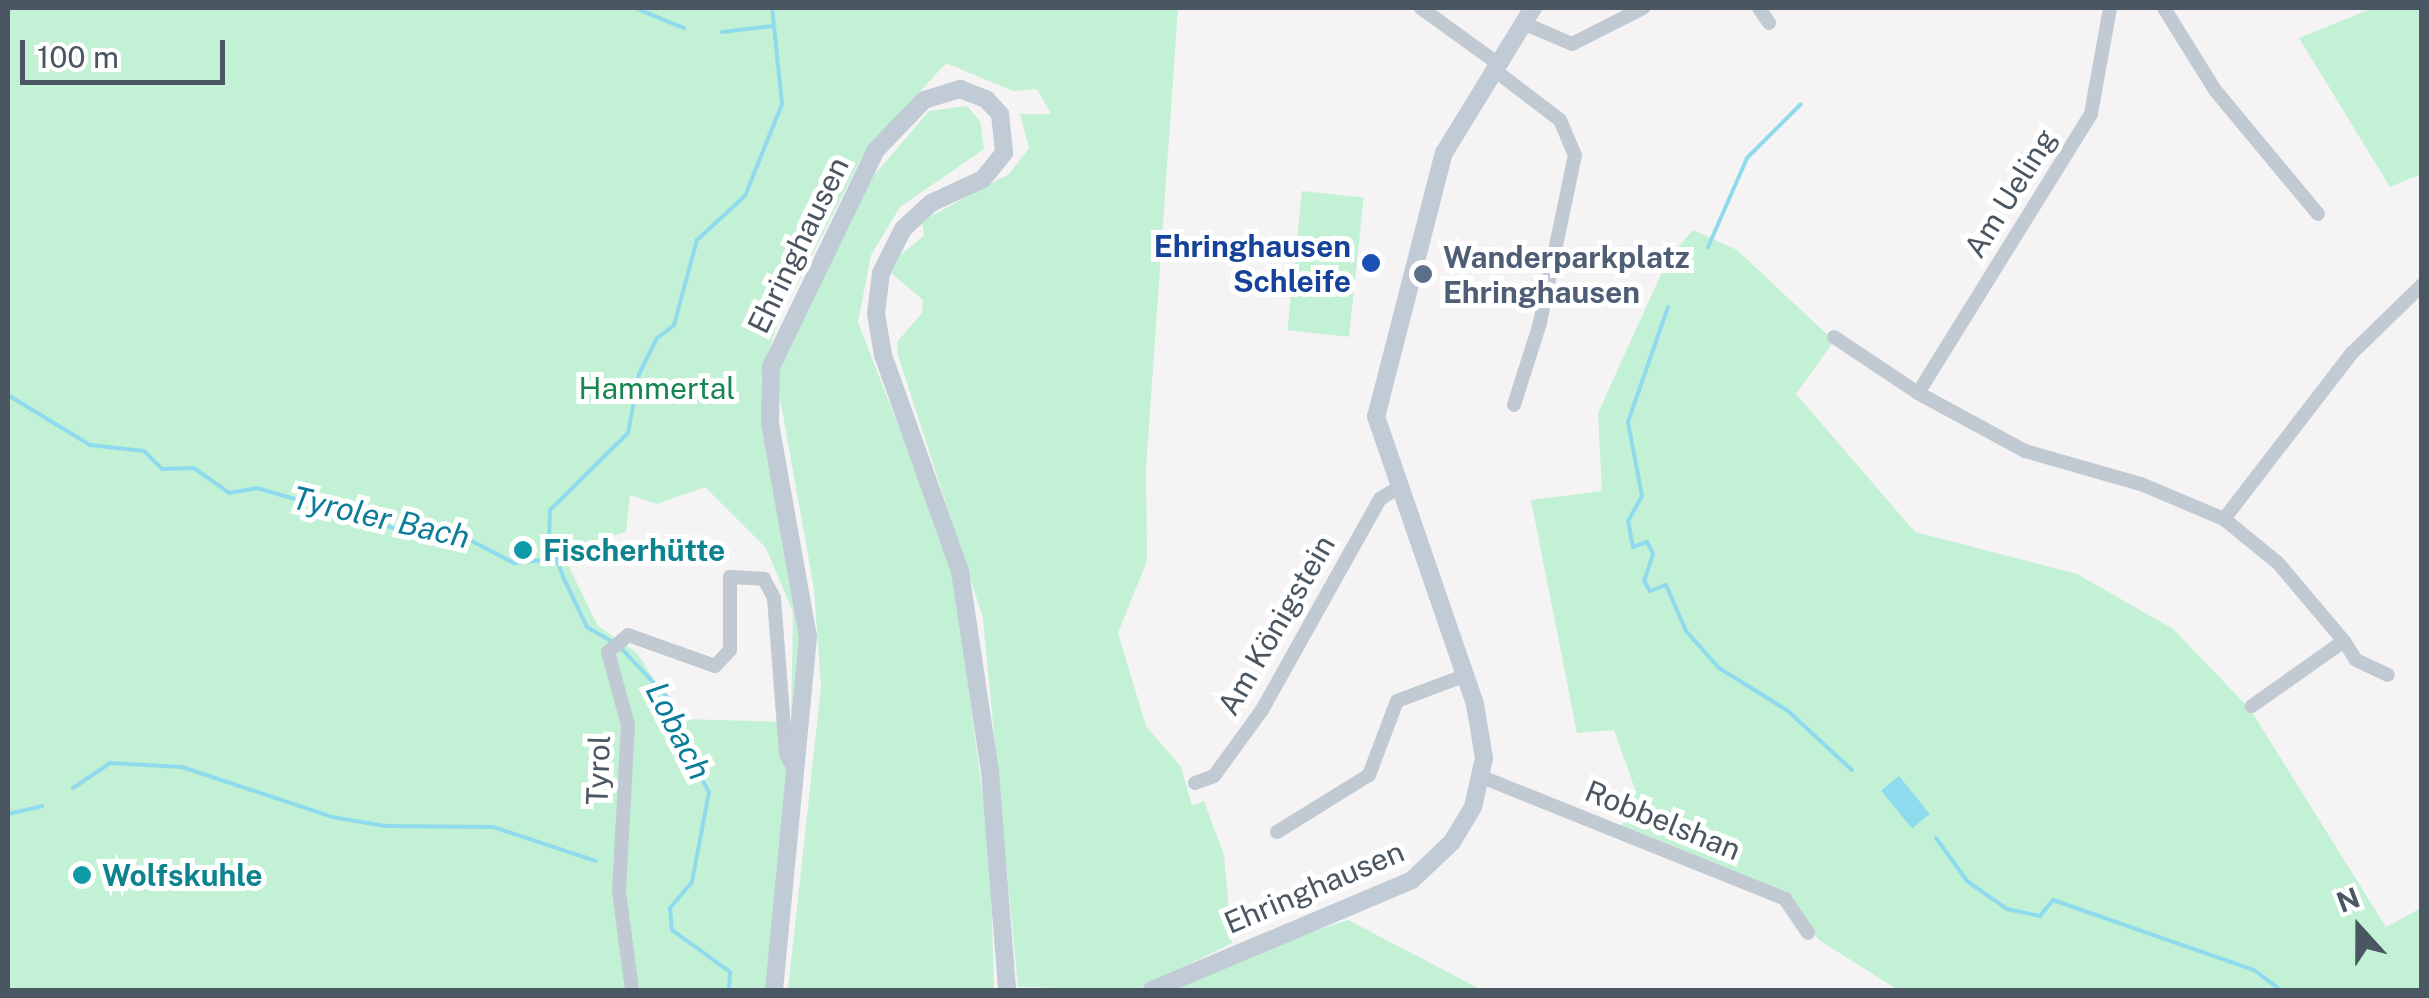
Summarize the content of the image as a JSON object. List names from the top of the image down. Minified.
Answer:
{"streets":{"main road":["Ehringhausen"],"street":["Am Ueling","Am Königstein","Tyrol","Robbelshan"]},"crossings":[["Ehringhausen","Am Königstein"],["Ehringhausen","Tyrol"],["Ehringhausen","Robbelshan"]],"water":["Tyroler Bach","Lobach"],"parks":["Hammertal"],"places":["Ehringhausen Schleife","Wanderparkplatz Ehringhausen","Fischerhütte","Wolfskuhle"],"scale_bar":"100 m","north":"top"}
